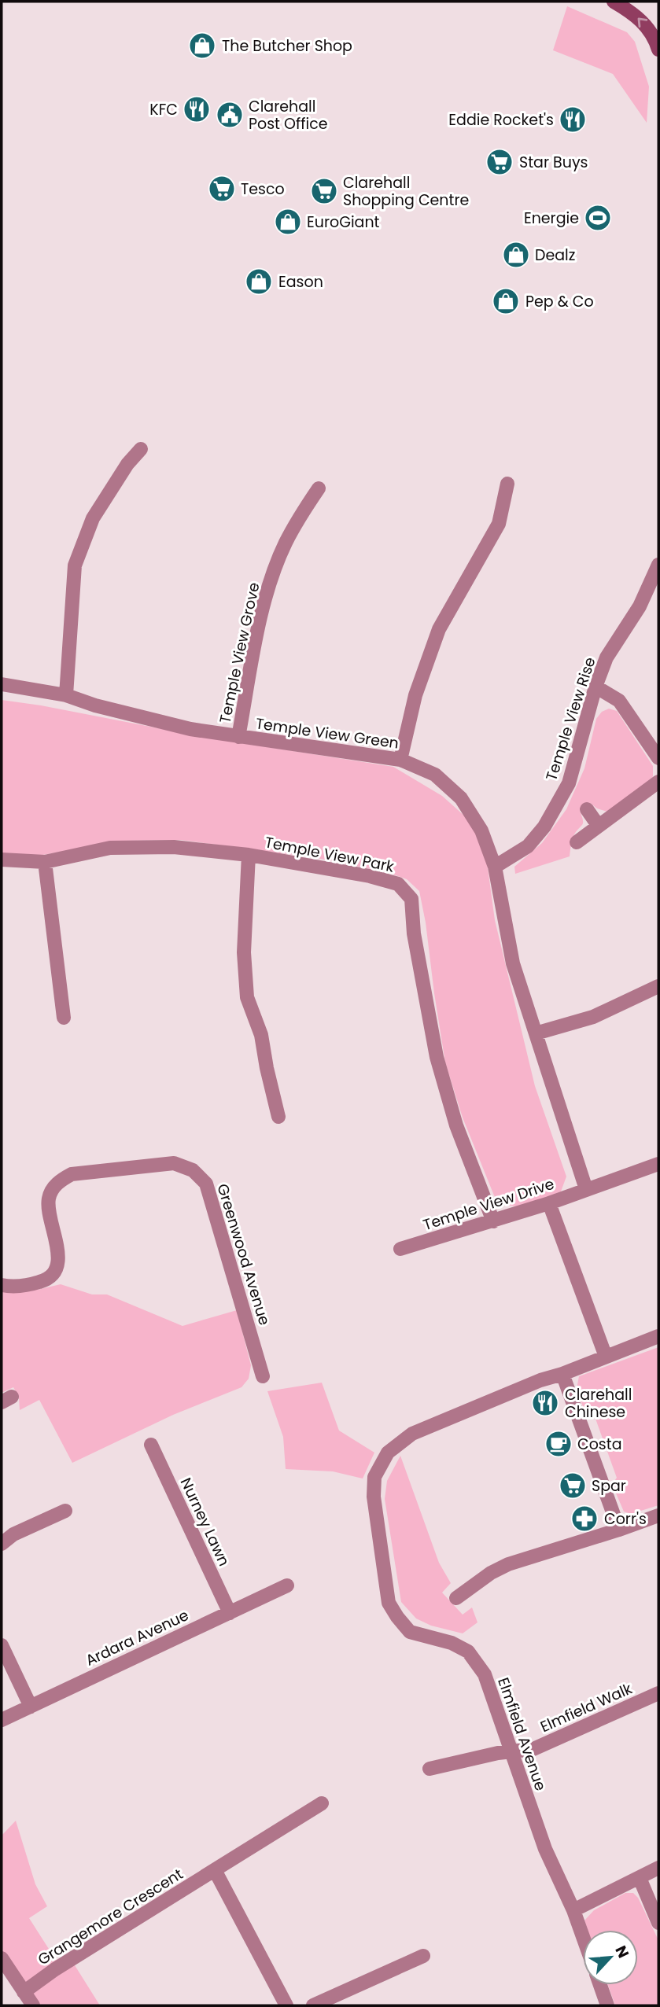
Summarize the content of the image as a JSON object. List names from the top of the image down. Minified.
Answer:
{"streets":{"street":["Temple View Grove","Temple View Rise","Temple View Green","Temple View Park","Temple View Drive","Greenwood Avenue","Nurney Lawn","Ardara Avenue","Elmfield Walk","Elmfield Avenue","Grangemore Crescent"]},"crossings":[["Temple View Grove","Temple View Green"],["Temple View Rise","Temple View Green"],["Temple View Green","Temple View Drive"],["Temple View Park","Temple View Drive"],["Nurney Lawn","Ardara Avenue"],["Elmfield Walk","Elmfield Avenue"]],"places":{"shop":["The Butcher Shop","EuroGiant","Dealz","Eason","Pep & Co"],"restaurant":["KFC","Eddie Rocket's","Clarehall Chinese"],"public building":["Clarehall Post Office"],"supermarket":["Star Buys","Tesco","Clarehall Shopping Centre","Spar"],"sports":["Energie"],"cafe":["Costa"],"pharmacy":["Corr's"]},"north":"top right"}
